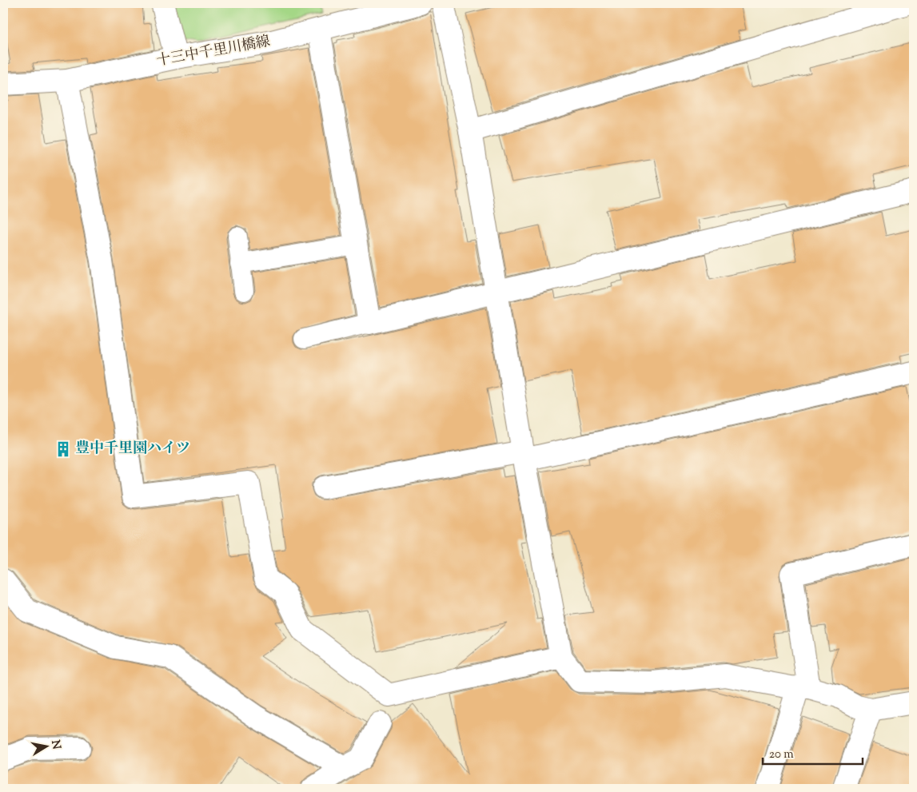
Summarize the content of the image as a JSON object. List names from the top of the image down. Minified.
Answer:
{"streets":{"street":["十三中千里川橋線"]},"places":{"building":["豊中千里園ハイツ"]},"scale_bar":"20 m","north":"right"}
